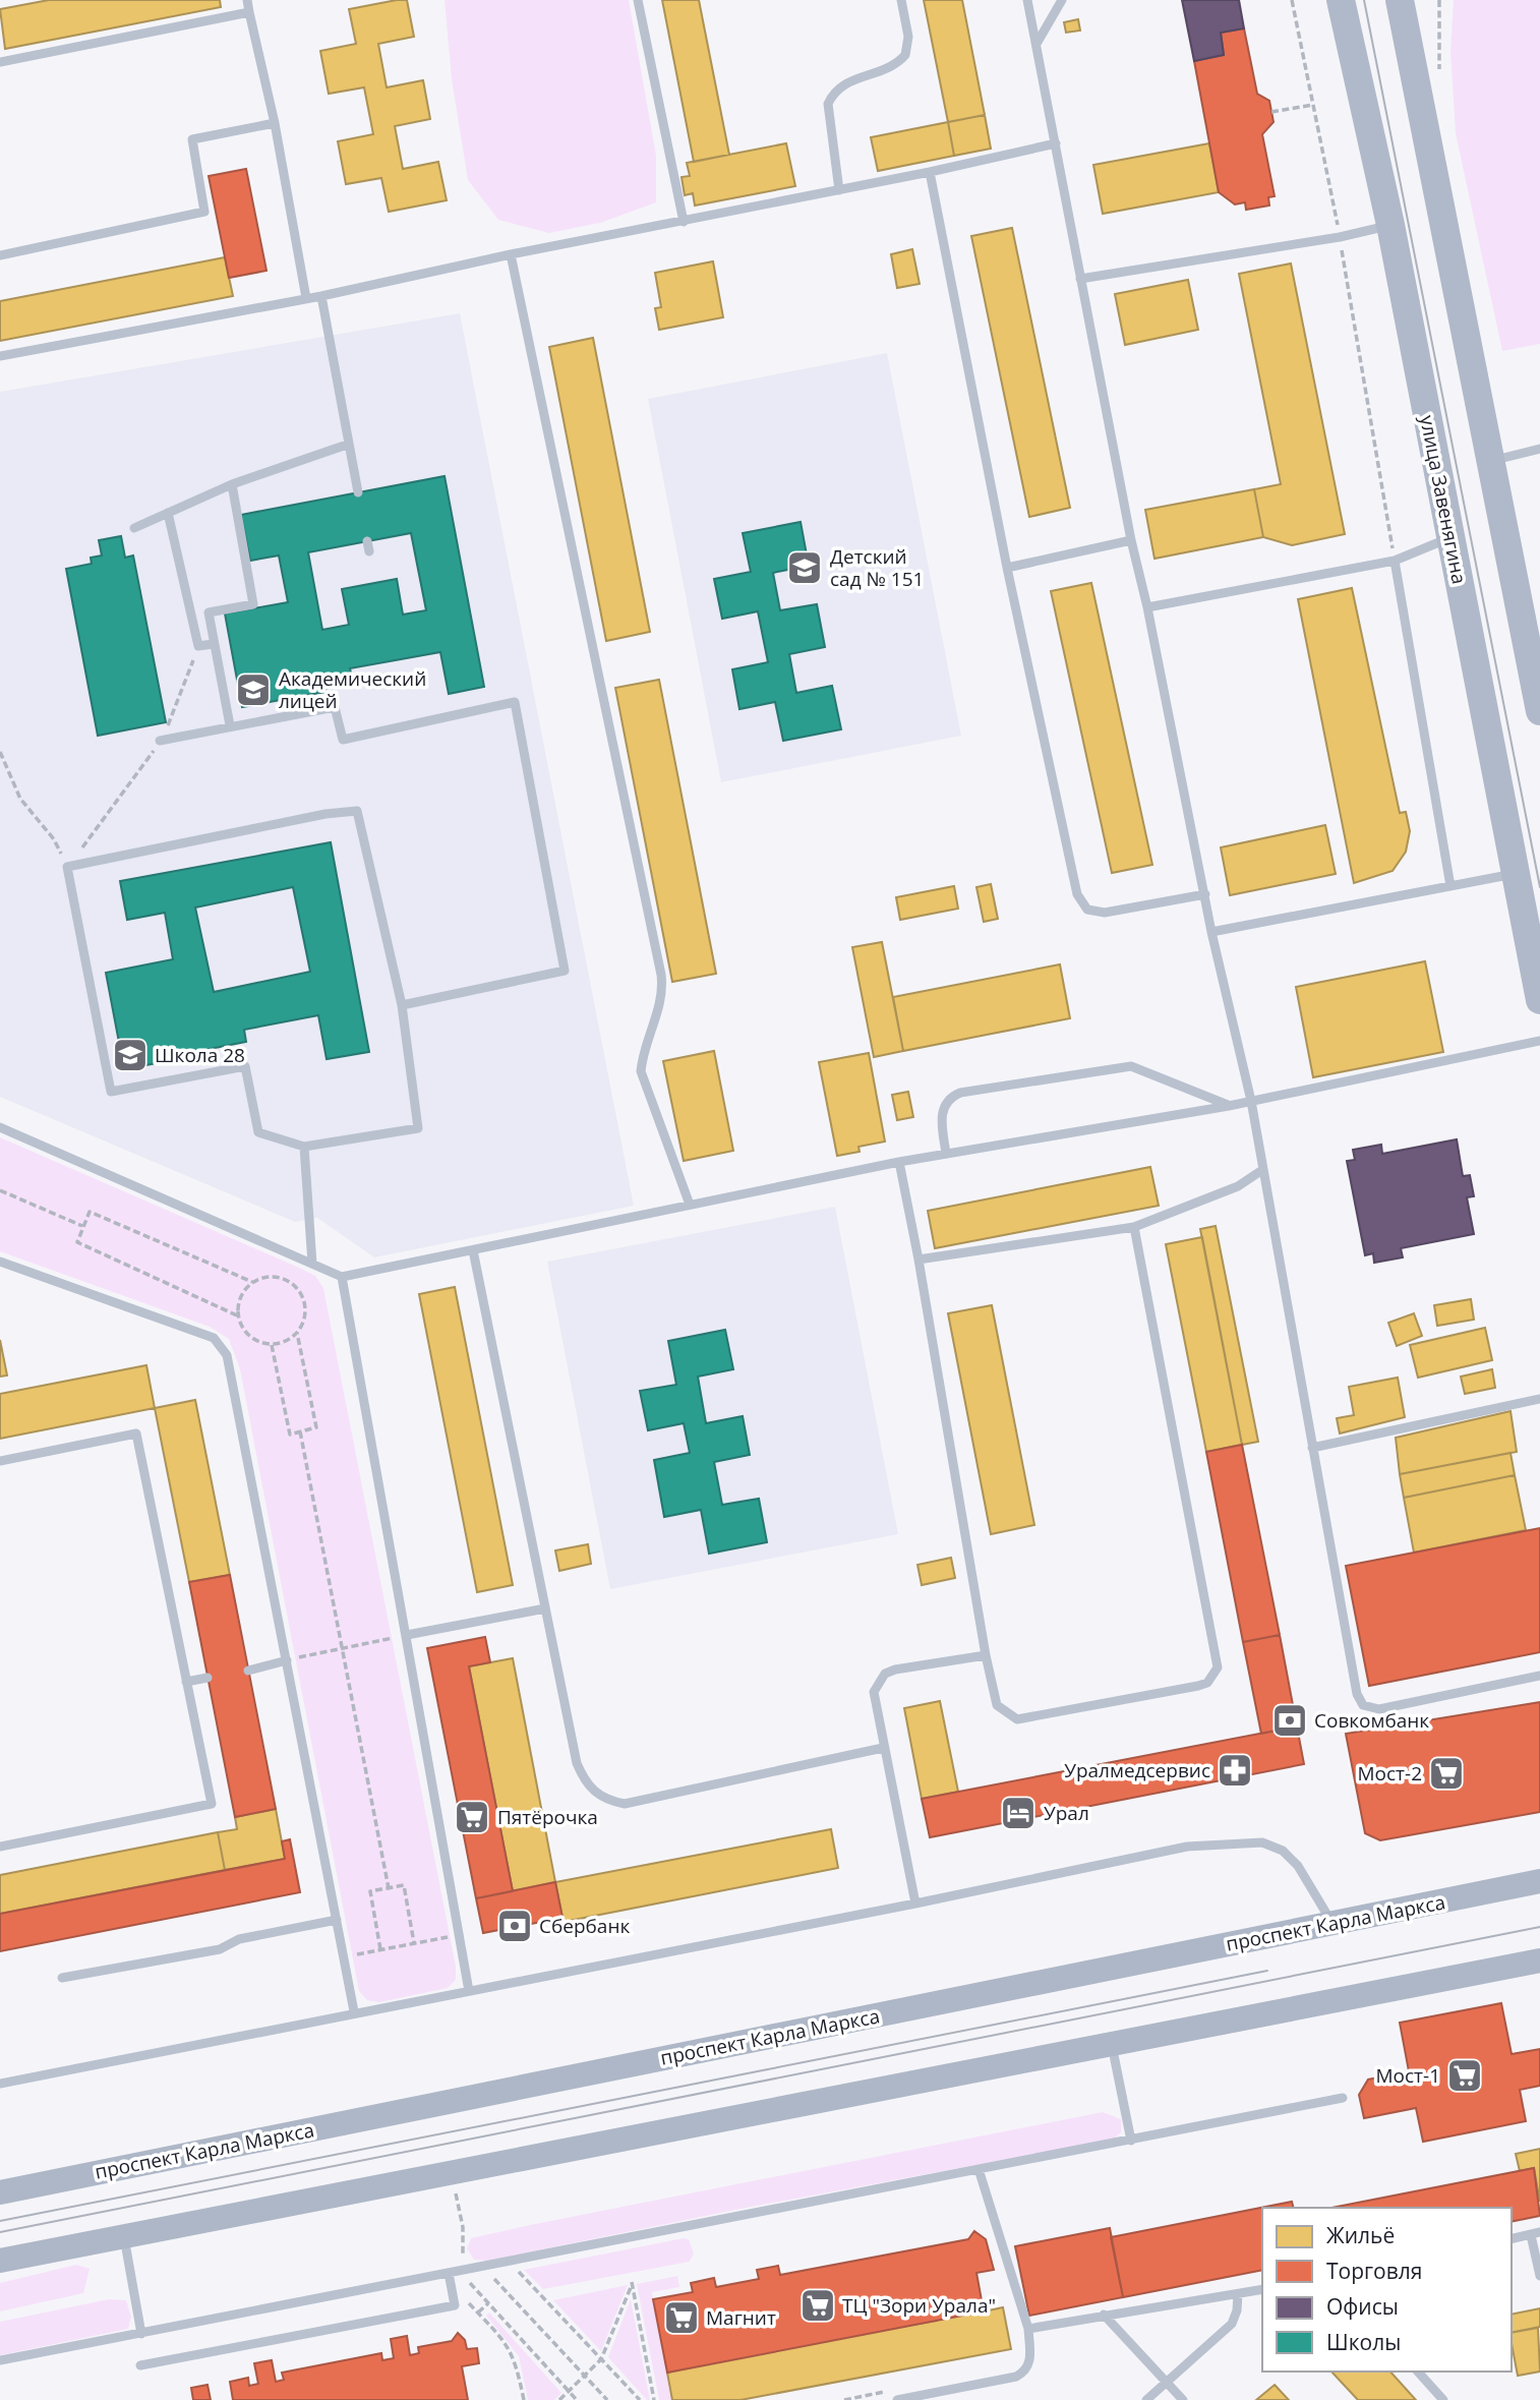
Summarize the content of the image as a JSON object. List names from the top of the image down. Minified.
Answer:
{"streets":{"main road":["улица Завенягина","проспект Карла Маркса"]},"places":{"school or university":["Детский сад № 151","Академический лицей","Школа 28"],"bank":["Совкомбанк","Сбербанк"],"pharmacy":["Уралмедсервис"],"supermarket":["Мост-2","Пятёрочка","Мост-1","ТЦ \"Зори Урала\"","Магнит"],"hotel":["Урал"]},"legend":["Жильё","Торговля","Офисы","Школы"]}
